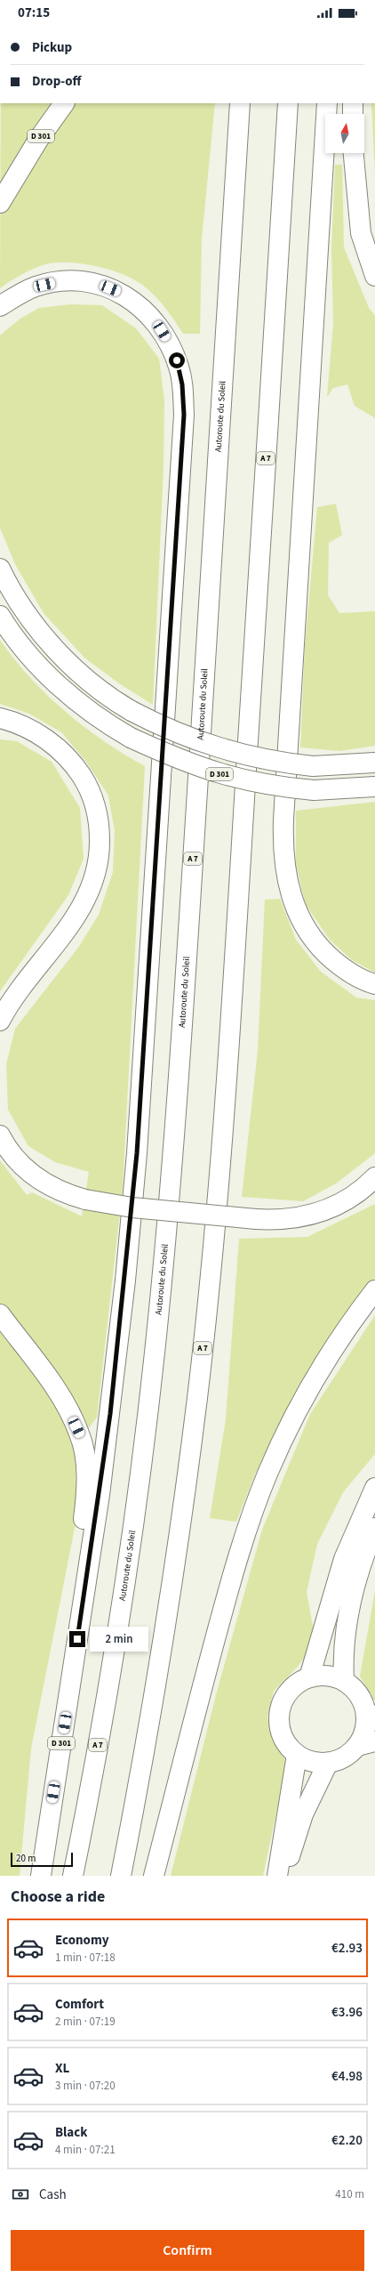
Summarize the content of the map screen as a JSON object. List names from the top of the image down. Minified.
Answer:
{"streets":{"main road":["D 301","Autoroute du Soleil","A 7"]},"scale_bar":"20 m","north":"top","page":{"status":"07:15","banner":["Pickup","Drop-off"],"bubble":"2 min","scale":"20 m","heading":"Choose a ride","list":[{"name":"Economy","note":"1 min · 07:18","value":"€2.93"},{"name":"Comfort","note":"2 min · 07:19","value":"€3.96"},{"name":"XL","note":"3 min · 07:20","value":"€4.98"},{"name":"Black","note":"4 min · 07:21","value":"€2.20"}],"pay":["Cash","410 m"],"buttons":"Confirm"}}
